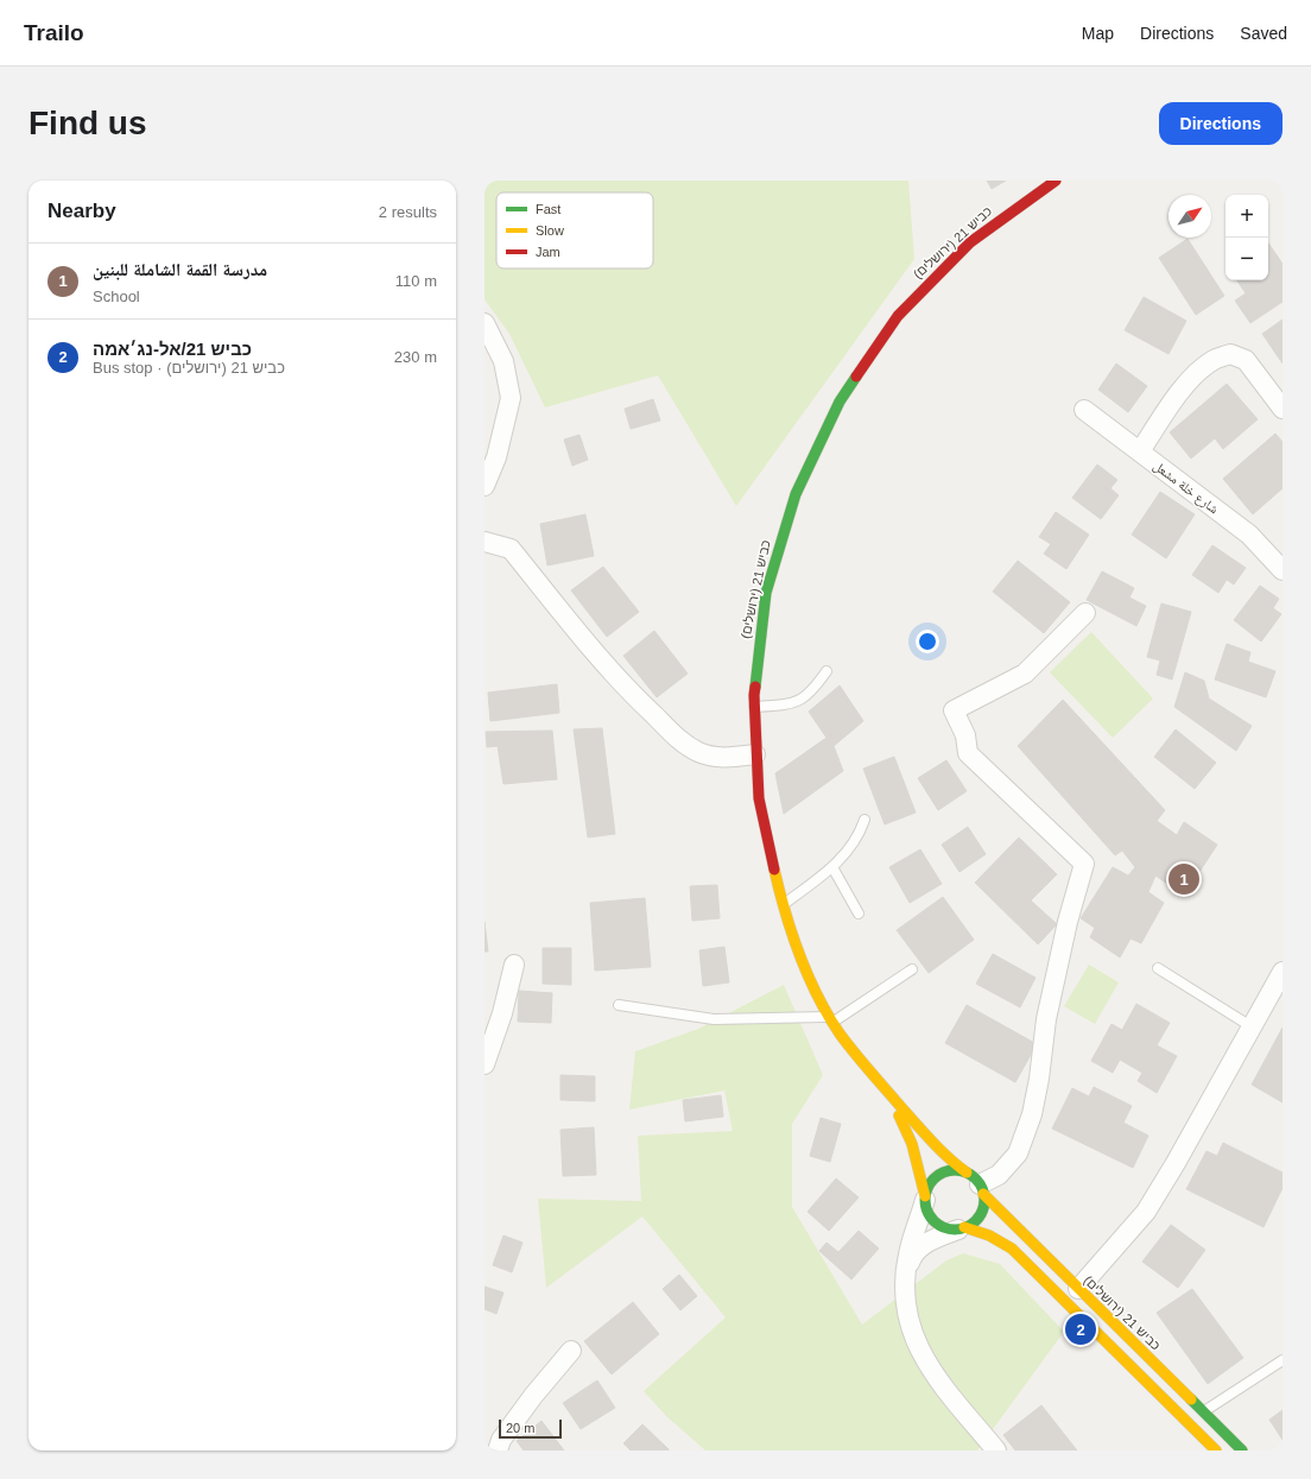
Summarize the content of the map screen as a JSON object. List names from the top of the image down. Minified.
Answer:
{"streets":{"main road":["כביש 21 (ירושלים)"],"street":["شارع خلة مشعل"]},"legend":["Fast","Slow","Jam"],"scale_bar":"20 m","north":"top right","page":{"header":"Trailo","nav":["Map","Directions","Saved"],"buttons":"Directions","title":"Find us","heading":["Nearby","2 results"],"map_buttons":["+","−"],"list":[{"mark":"1","name":"مدرسة القمة الشاملة للبنين","note":"School","value":"110 m"},{"mark":"2","name":"כביש 21/אל-נג׳אמה","note":"Bus stop · כביש 21 (ירושלים)","value":"230 m"}],"pins":["1","2"],"scale":"20 m"}}
